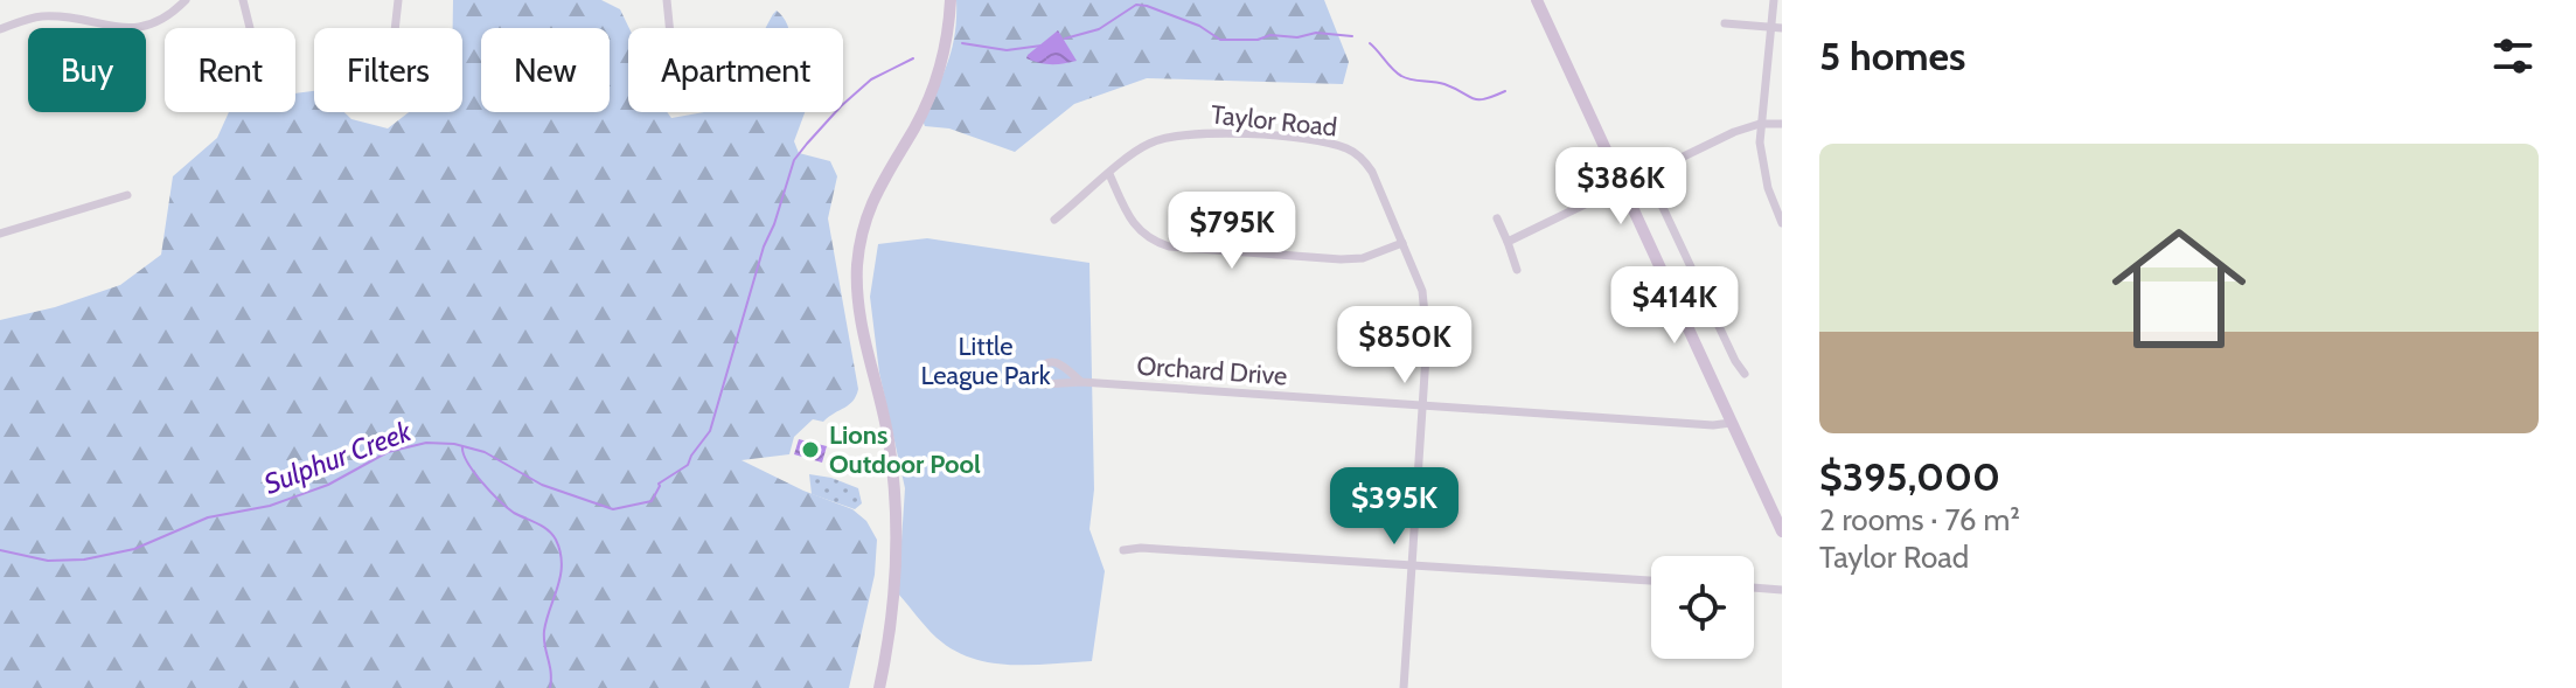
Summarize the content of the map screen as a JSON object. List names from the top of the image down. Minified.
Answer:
{"streets":{"street":["Taylor Road","Orchard Drive"]},"crossings":[["Taylor Road","Orchard Drive"]],"water":["Sulphur Creek"],"parks":["Little League Park"],"places":["Lions Outdoor Pool"],"page":{"heading":"5 homes","chip":["Buy","Rent","Filters","New","Apartment"],"list":[{"name":"$395,000","note":"2 rooms · 76 m² · Taylor Road"}],"price":["$386K","$795K","$414K","$850K","$395K"]}}
